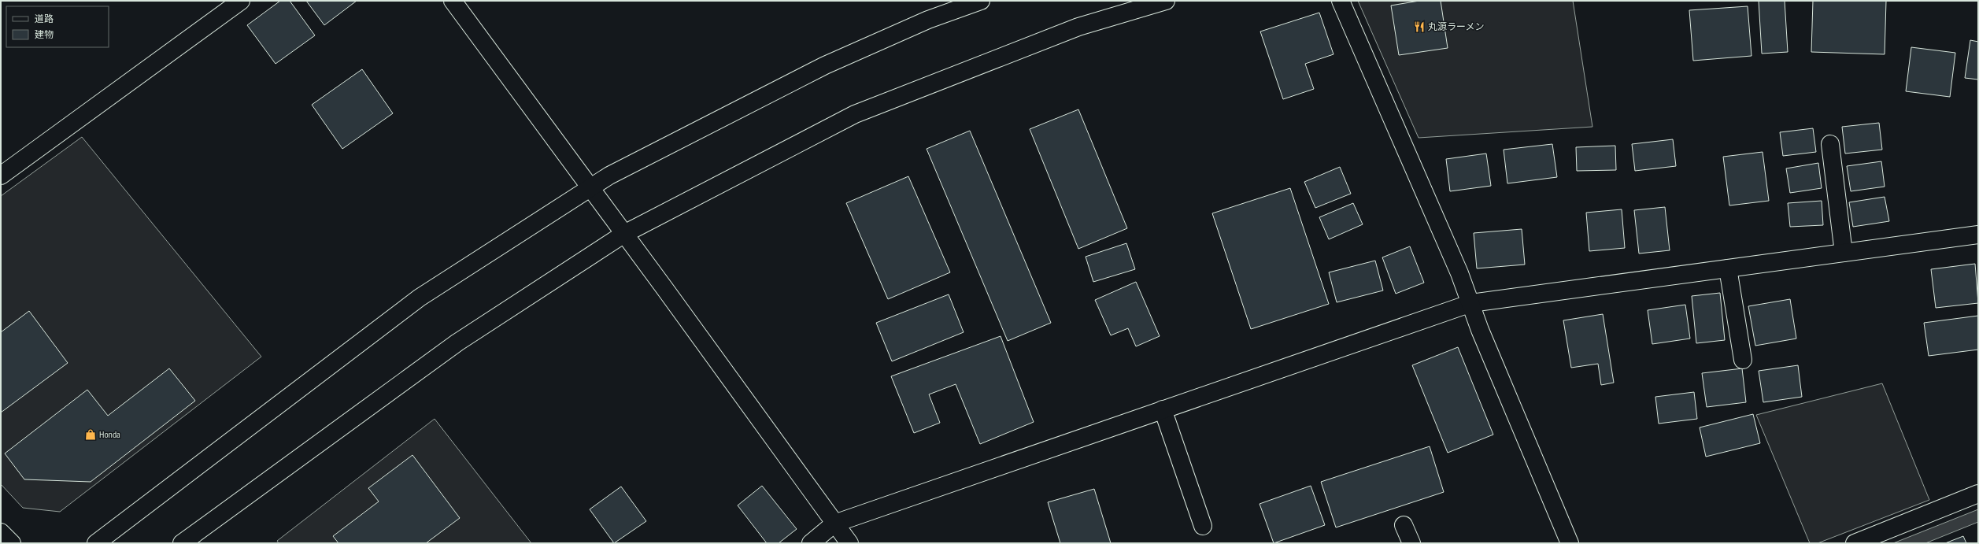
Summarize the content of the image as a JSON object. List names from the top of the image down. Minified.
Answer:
{"places":{"restaurant":["丸源ラーメン"],"shop":["Honda"]},"legend":["道路","建物"]}
